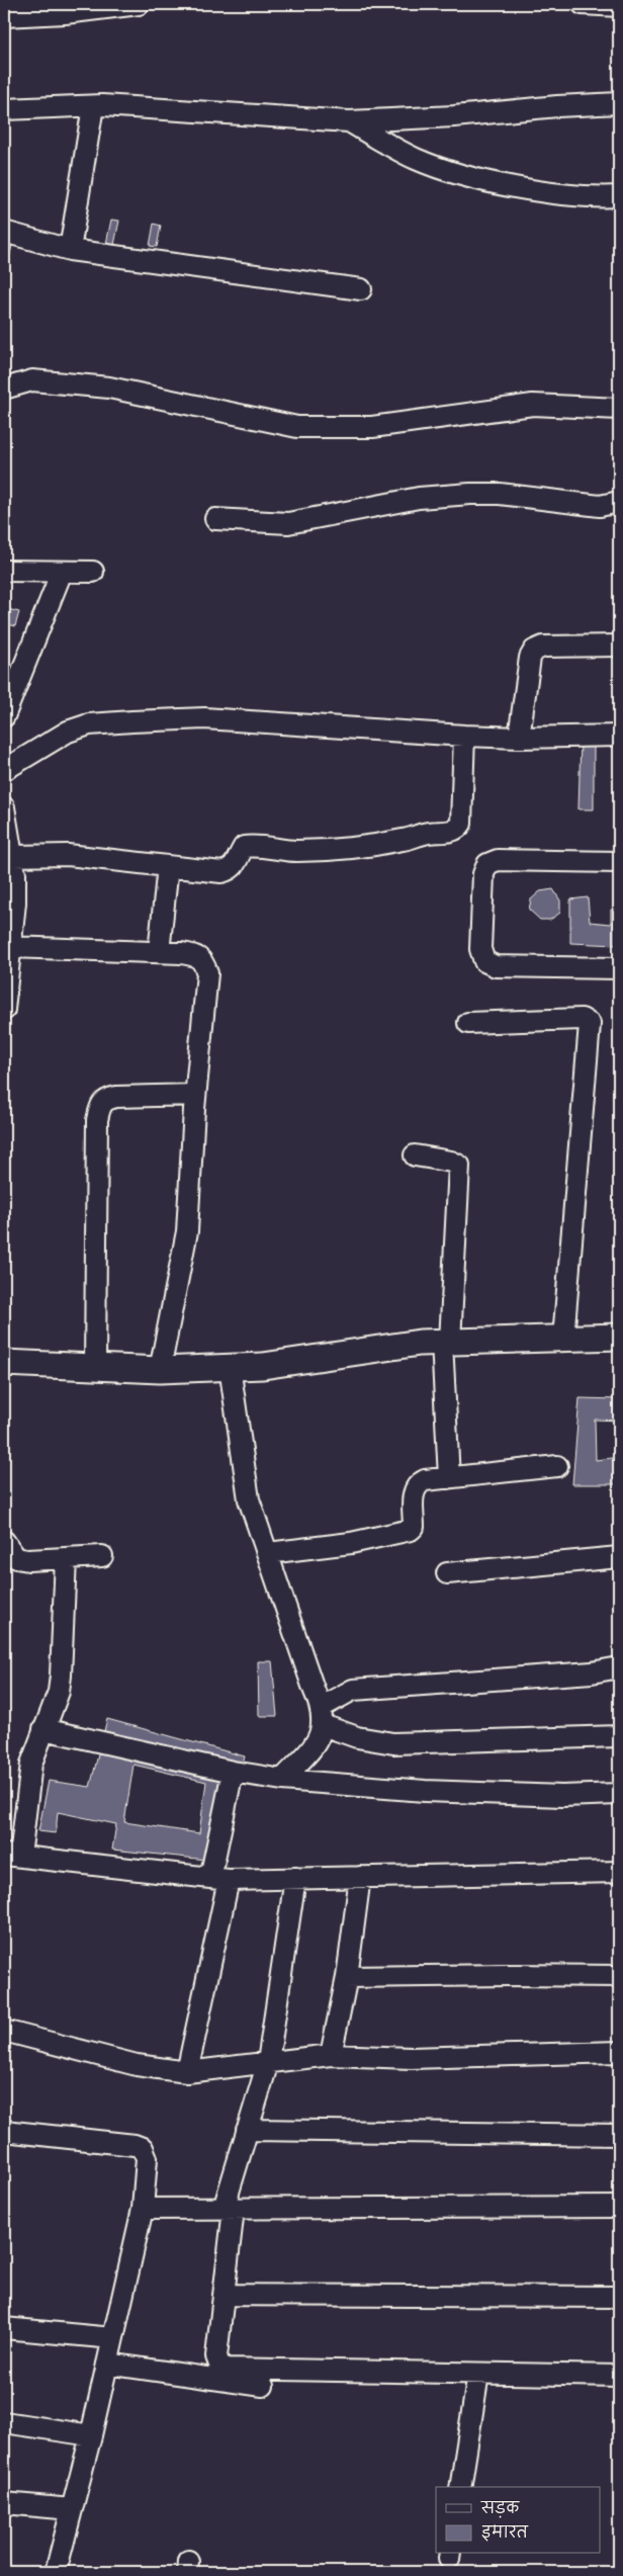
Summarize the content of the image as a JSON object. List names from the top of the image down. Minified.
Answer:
{"legend":["सड़क","इमारत"]}
